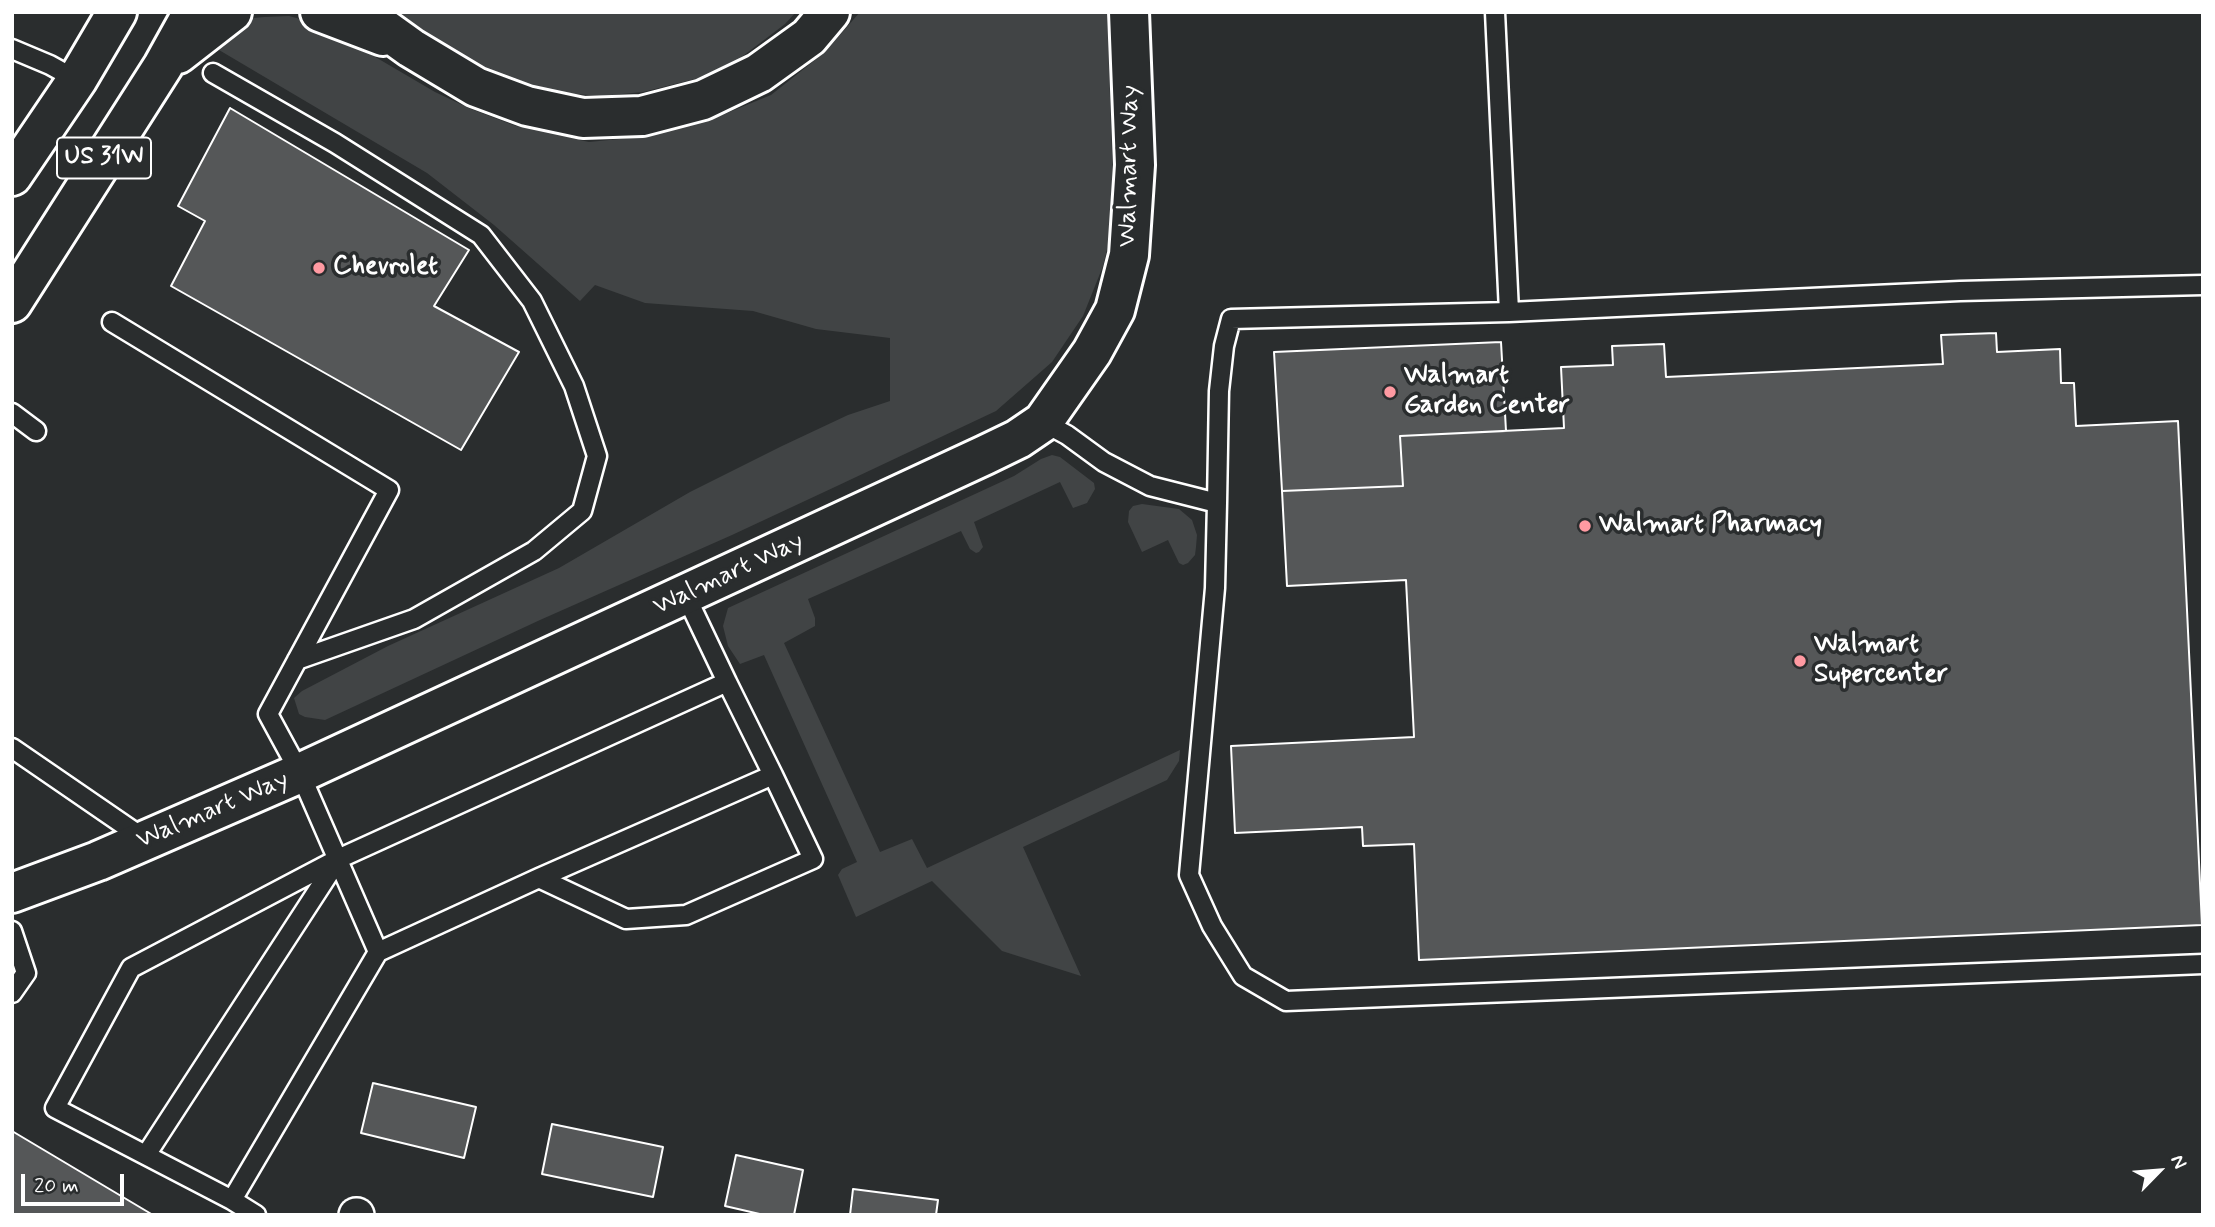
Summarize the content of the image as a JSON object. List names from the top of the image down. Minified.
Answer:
{"streets":{"main road":["US 31W","Walmart Way"]},"places":["Chevrolet","Walmart Garden Center","Walmart Pharmacy","Walmart Supercenter"],"scale_bar":"20 m","north":"top right"}
